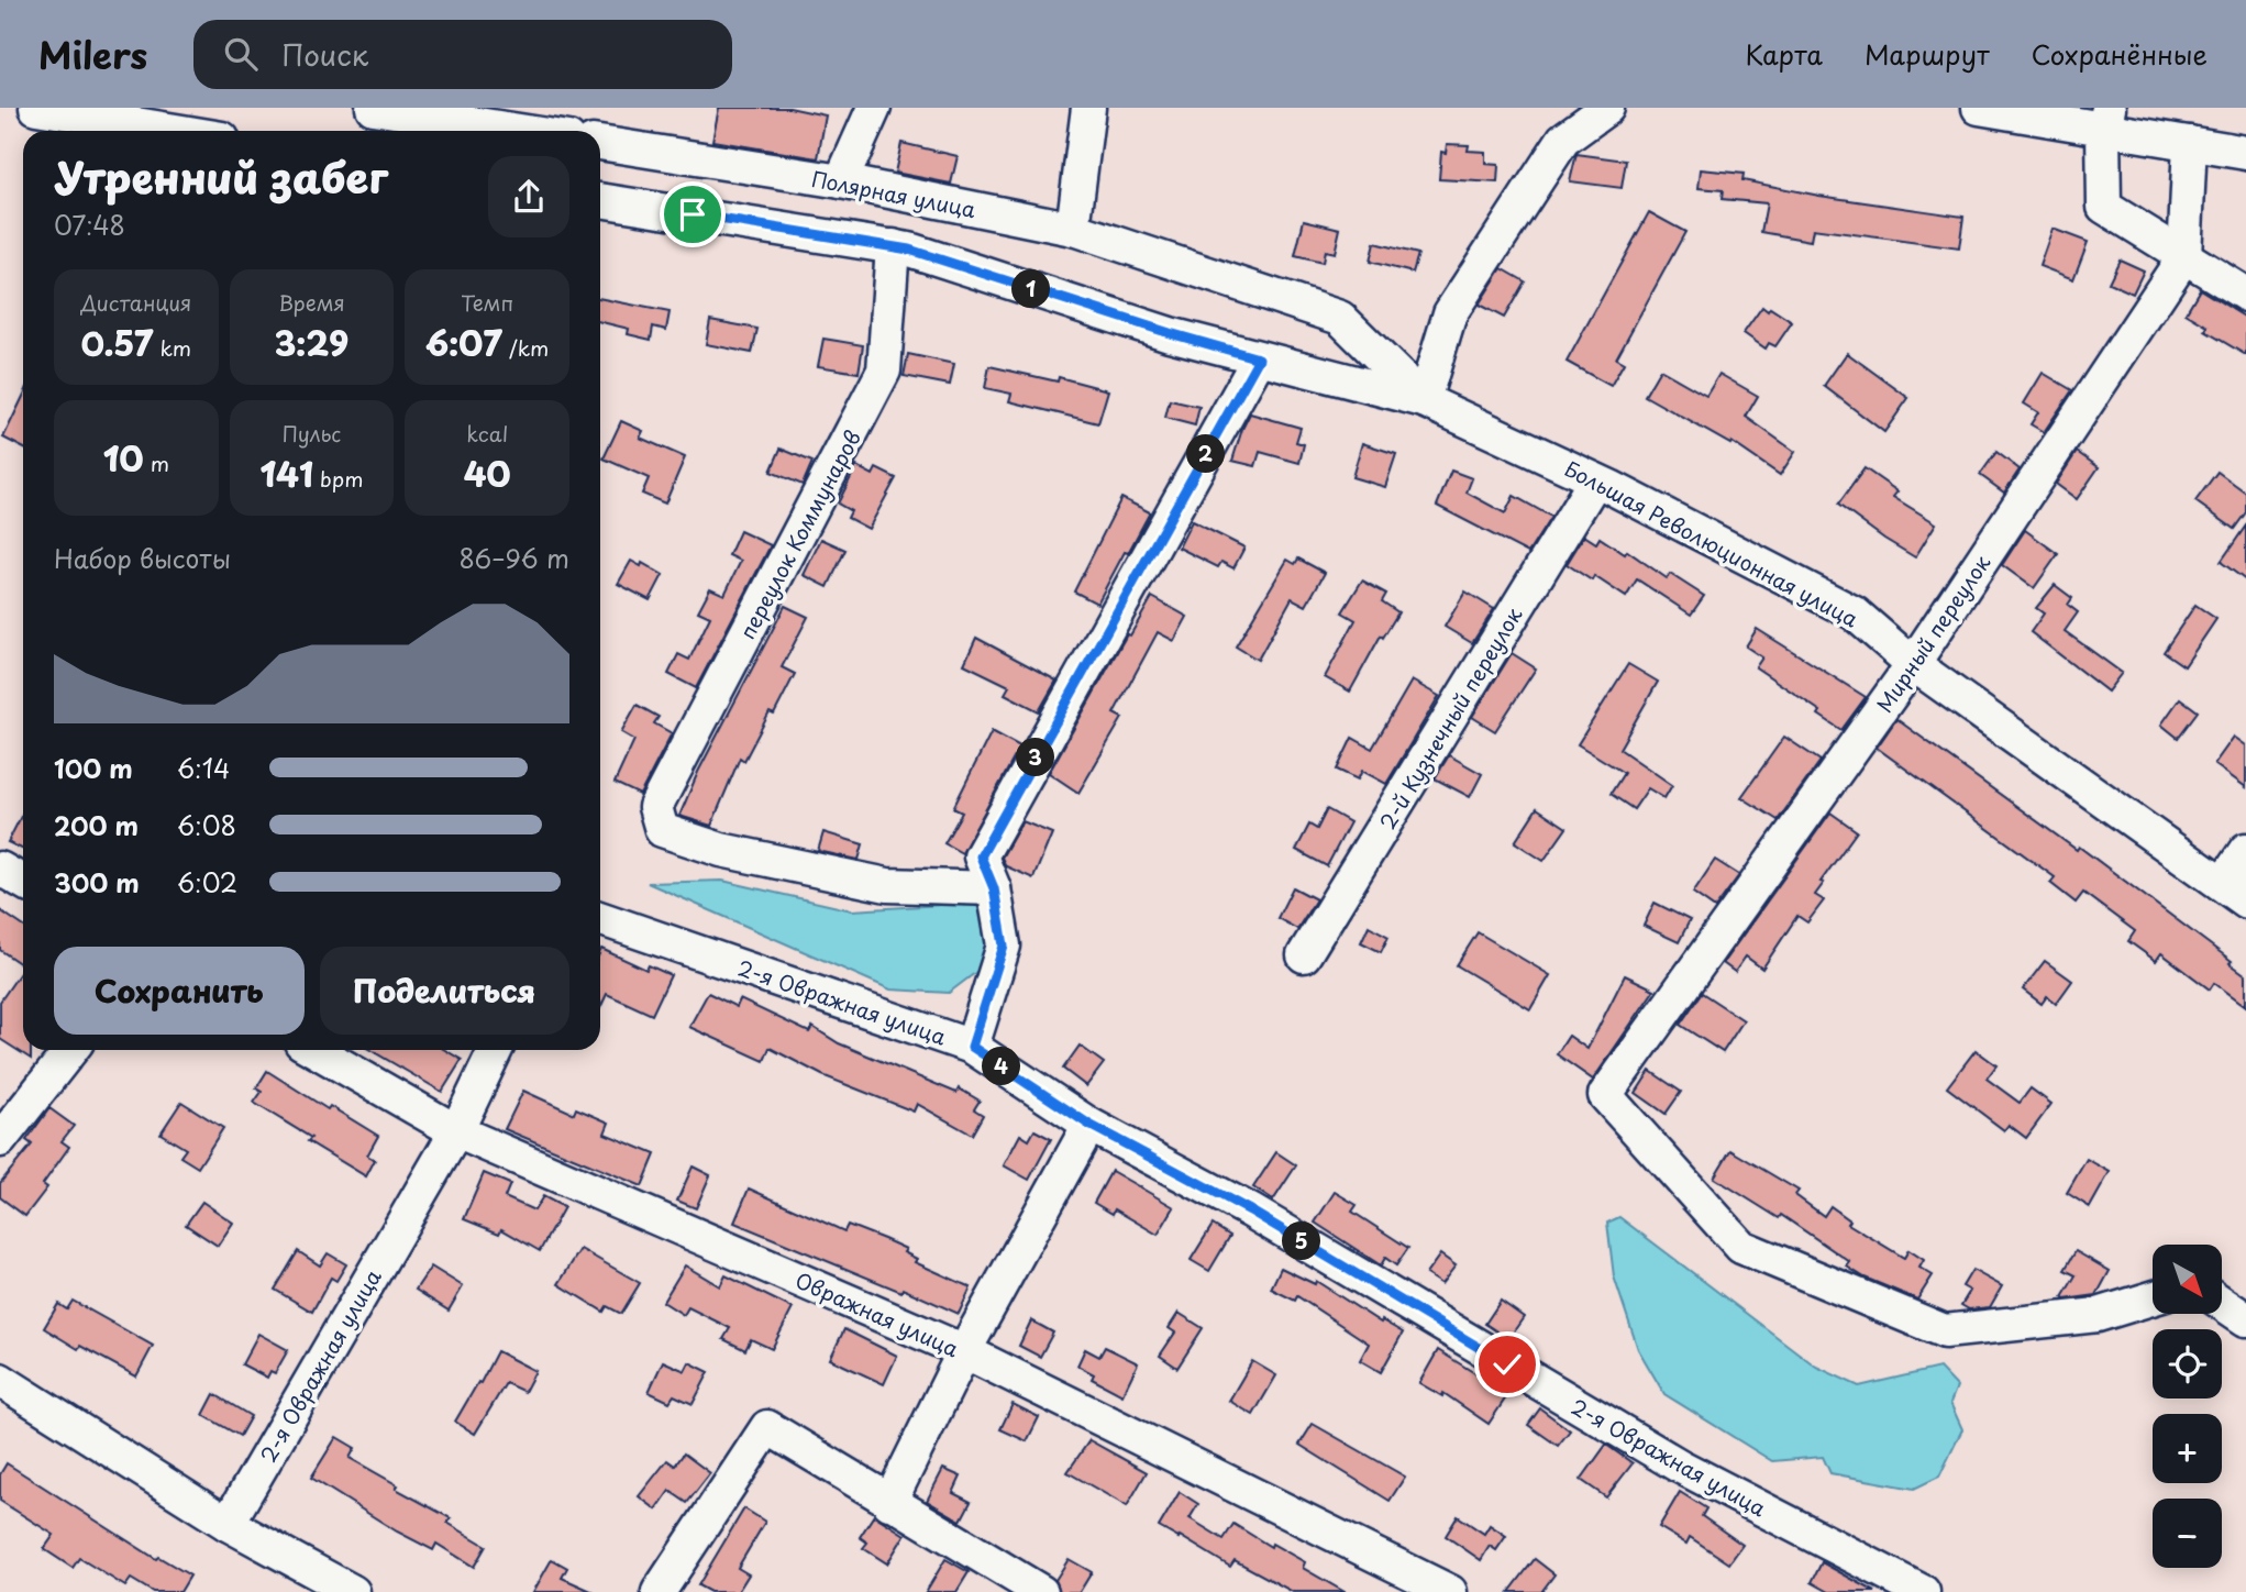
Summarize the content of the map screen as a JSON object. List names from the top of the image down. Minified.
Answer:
{"streets":{"street":["Полярная улица","переулок Коммунаров","Большая Революционная улица","Мирный переулок","2-й Кузнечный переулок","2-я Овражная улица","Овражная улица"]},"crossings":[["Полярная улица","Большая Революционная улица"],["Большая Революционная улица","Мирный переулок"],["Большая Революционная улица","2-й Кузнечный переулок"],["2-я Овражная улица","Овражная улица"]],"north":"bottom right","page":{"header":"Milers","search":"Поиск","nav":["Карта","Маршрут","Сохранённые"],"heading":["Утренний забег","07:48"],"stats":[["Дистанция","0.57 km"],["Время","3:29"],["Темп","6:07 /km"],["10 m"],["Пульс","141 bpm"],["kcal","40"]],"pins":["1","2","3","4","5"],"chart":["Набор высоты","86–96 m"],"list":[{"name":"100 m","note":"6:14"},{"name":"200 m","note":"6:08"},{"name":"300 m","note":"6:02"}],"buttons":["Сохранить","Поделиться"],"map_buttons":["+","−"]}}
